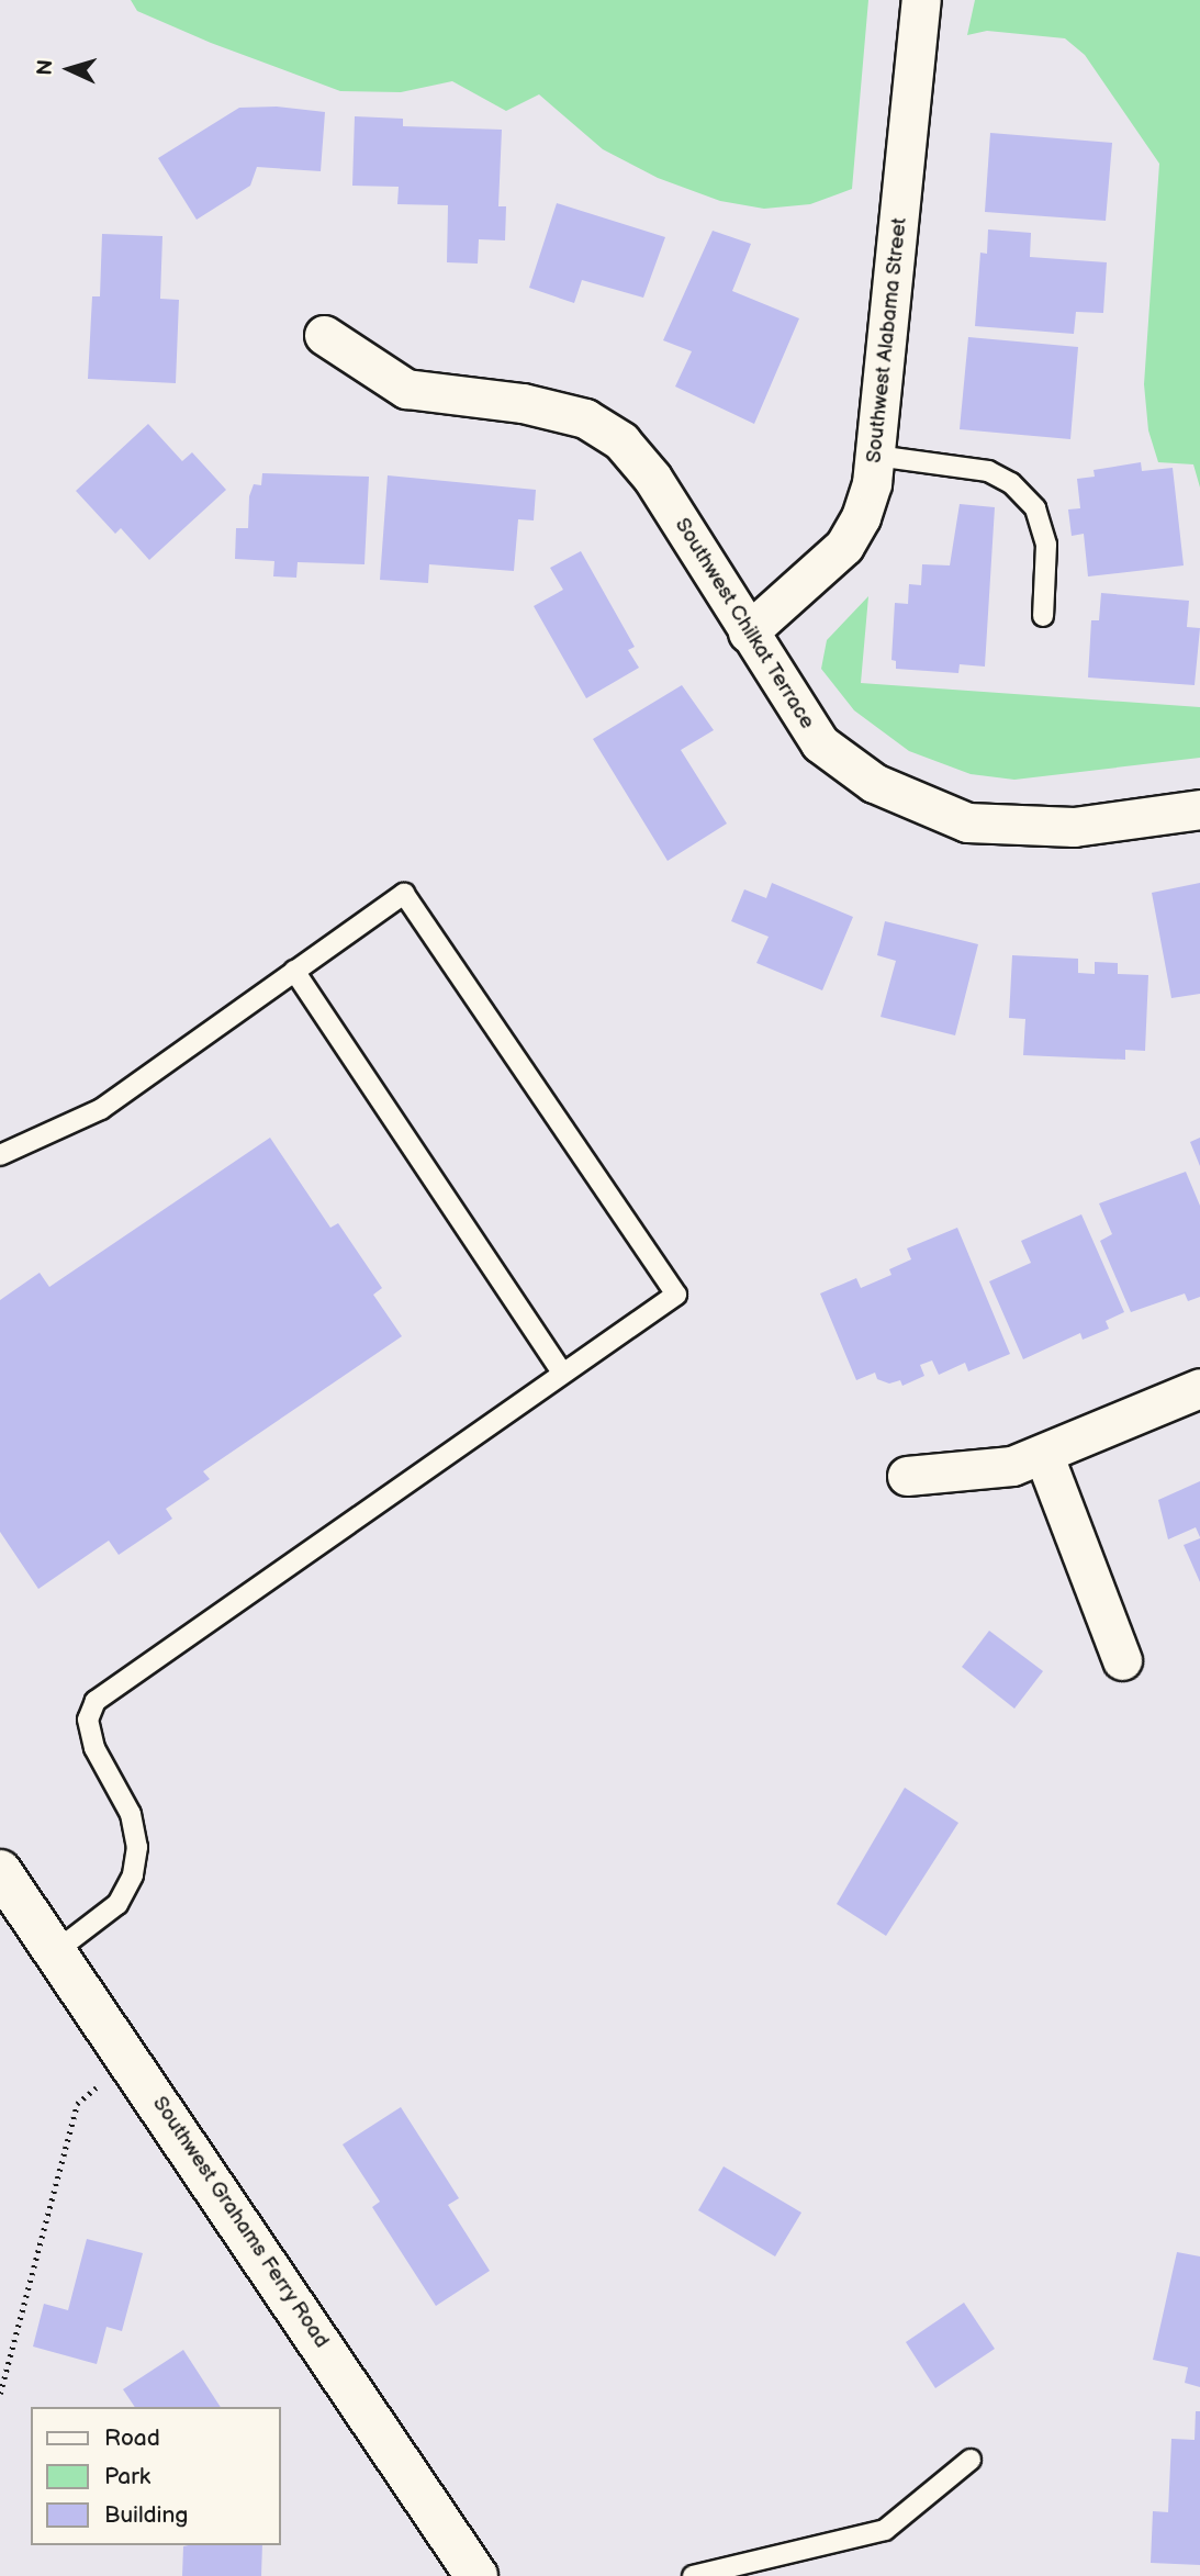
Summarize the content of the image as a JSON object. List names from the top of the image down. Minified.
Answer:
{"streets":{"street":["Southwest Alabama Street","Southwest Chilkat Terrace","Southwest Grahams Ferry Road"]},"crossings":[["Southwest Alabama Street","Southwest Chilkat Terrace"]],"legend":["Road","Park","Building"],"north":"left"}
